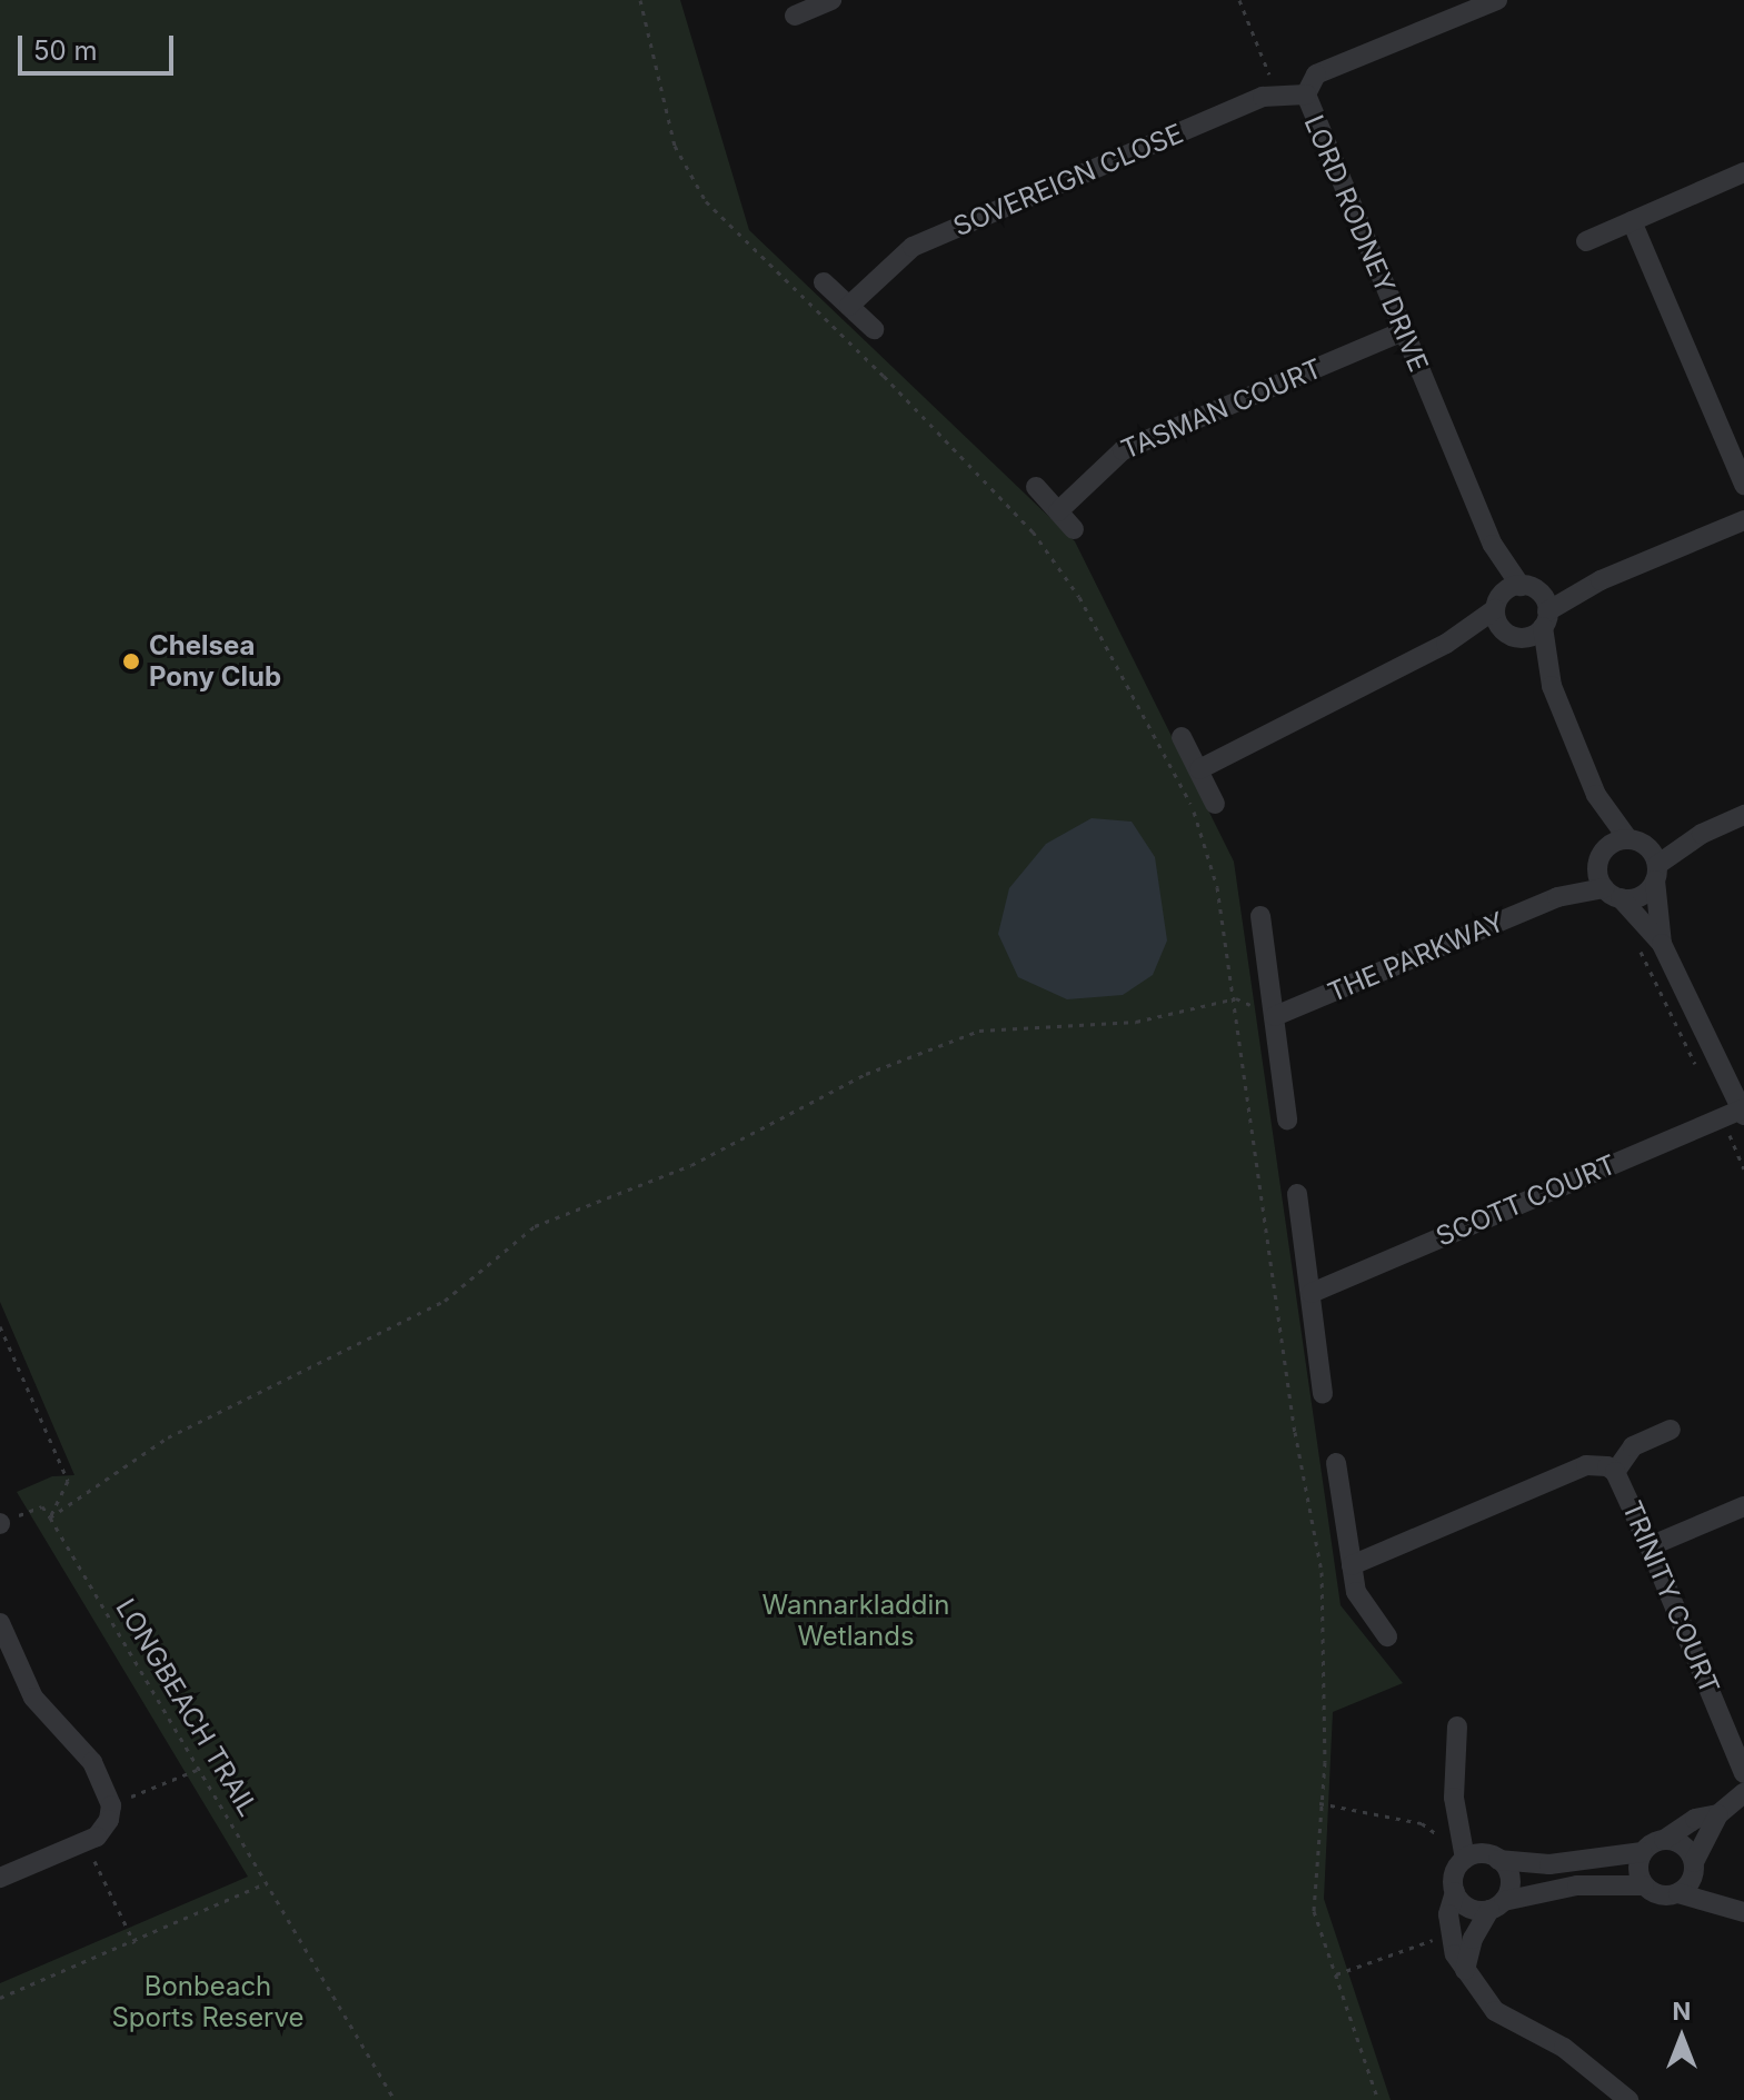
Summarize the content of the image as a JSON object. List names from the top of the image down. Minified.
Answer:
{"streets":{"street":["SOVEREIGN CLOSE","LORD RODNEY DRIVE","TASMAN COURT","THE PARKWAY","SCOTT COURT","TRINITY COURT"],"path":["LONGBEACH TRAIL"]},"crossings":[["SOVEREIGN CLOSE","LORD RODNEY DRIVE"],["LORD RODNEY DRIVE","TASMAN COURT"]],"parks":["Wannarkladdin Wetlands","Bonbeach Sports Reserve"],"places":["Chelsea Pony Club"],"scale_bar":"50 m","north":"top"}
